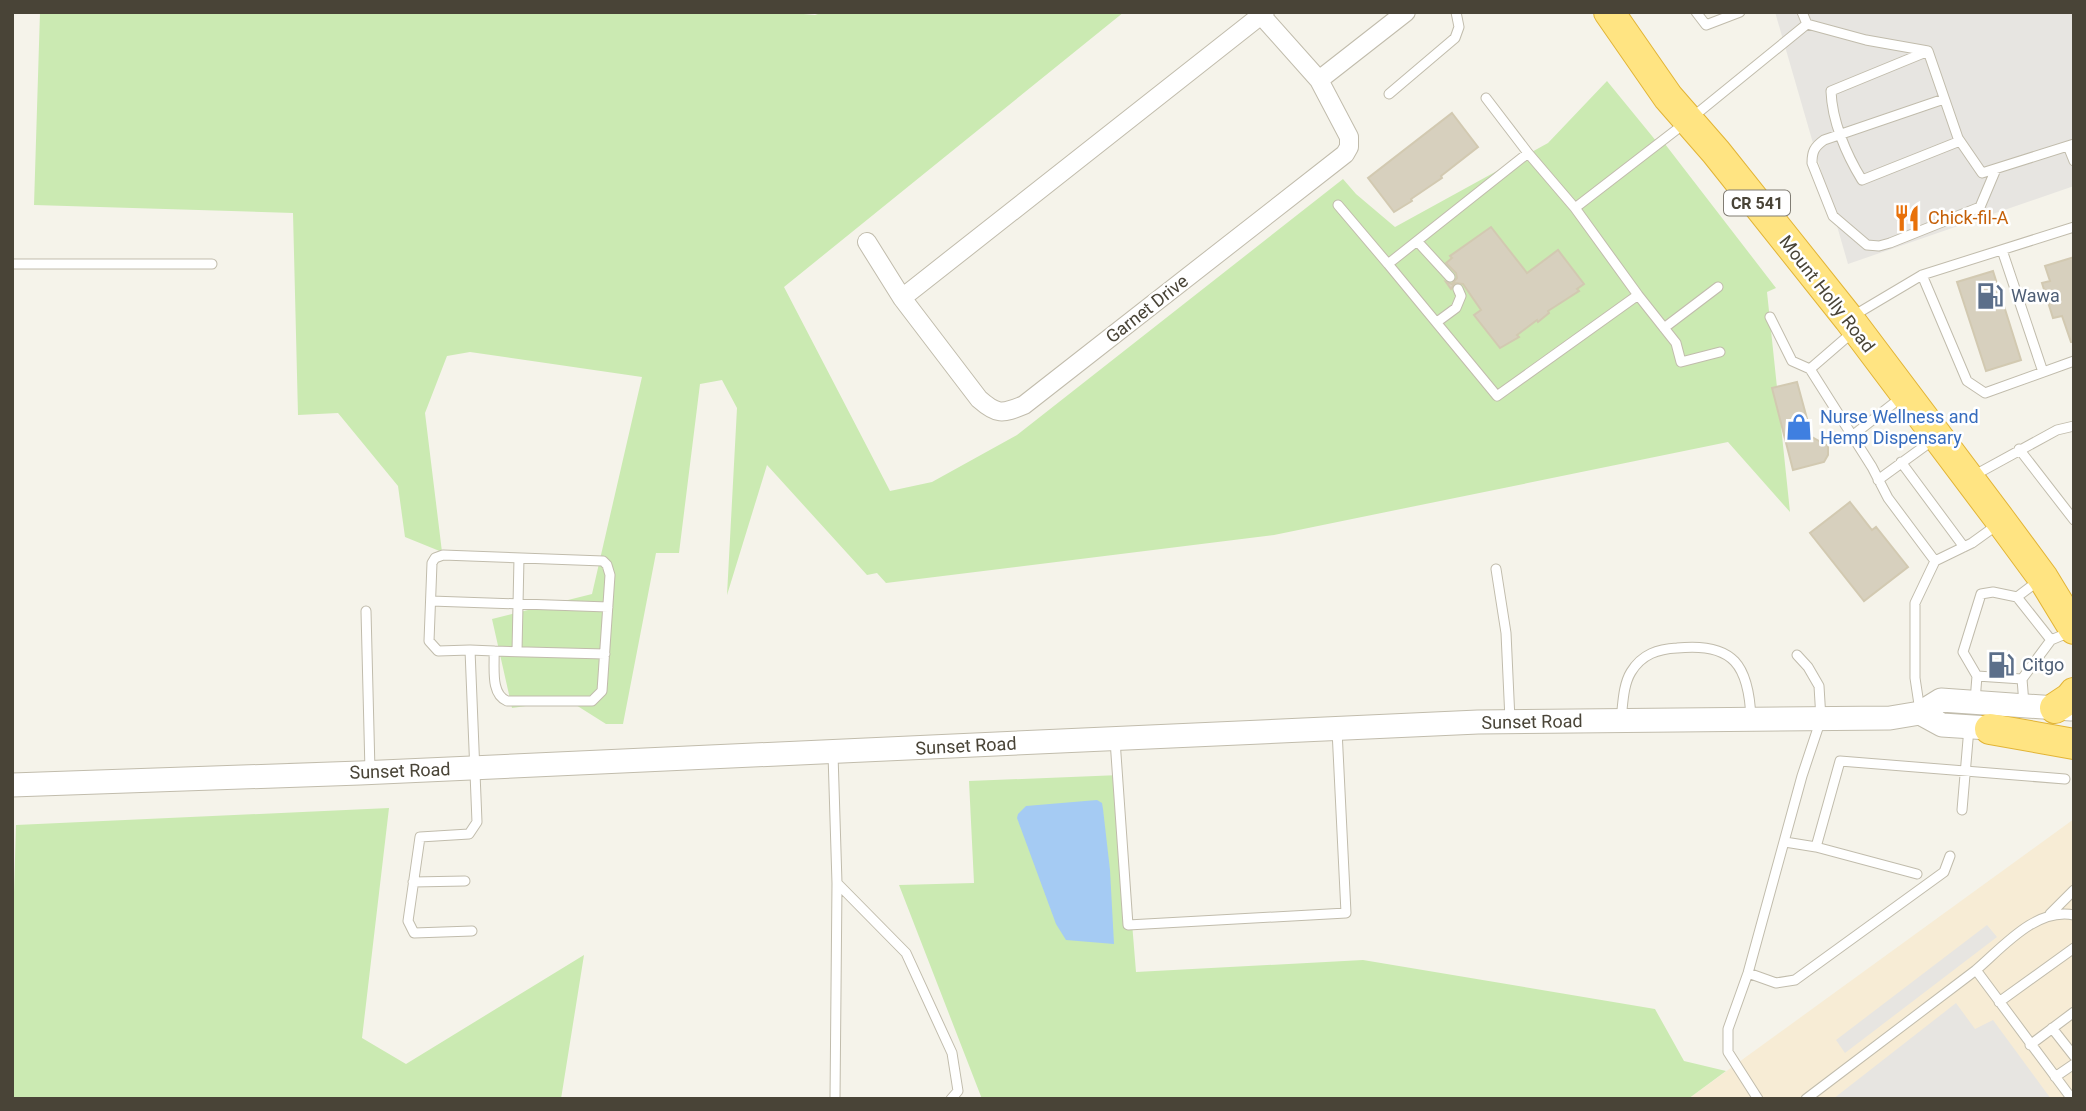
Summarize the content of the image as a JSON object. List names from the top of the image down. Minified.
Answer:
{"streets":{"highway":["CR 541","Mount Holly Road"],"street":["Garnet Drive","Sunset Road"]},"places":{"restaurant":["Chick-fil-A"],"fuel station":["Wawa","Citgo"],"shop":["Nurse Wellness and Hemp Dispensary"]}}
